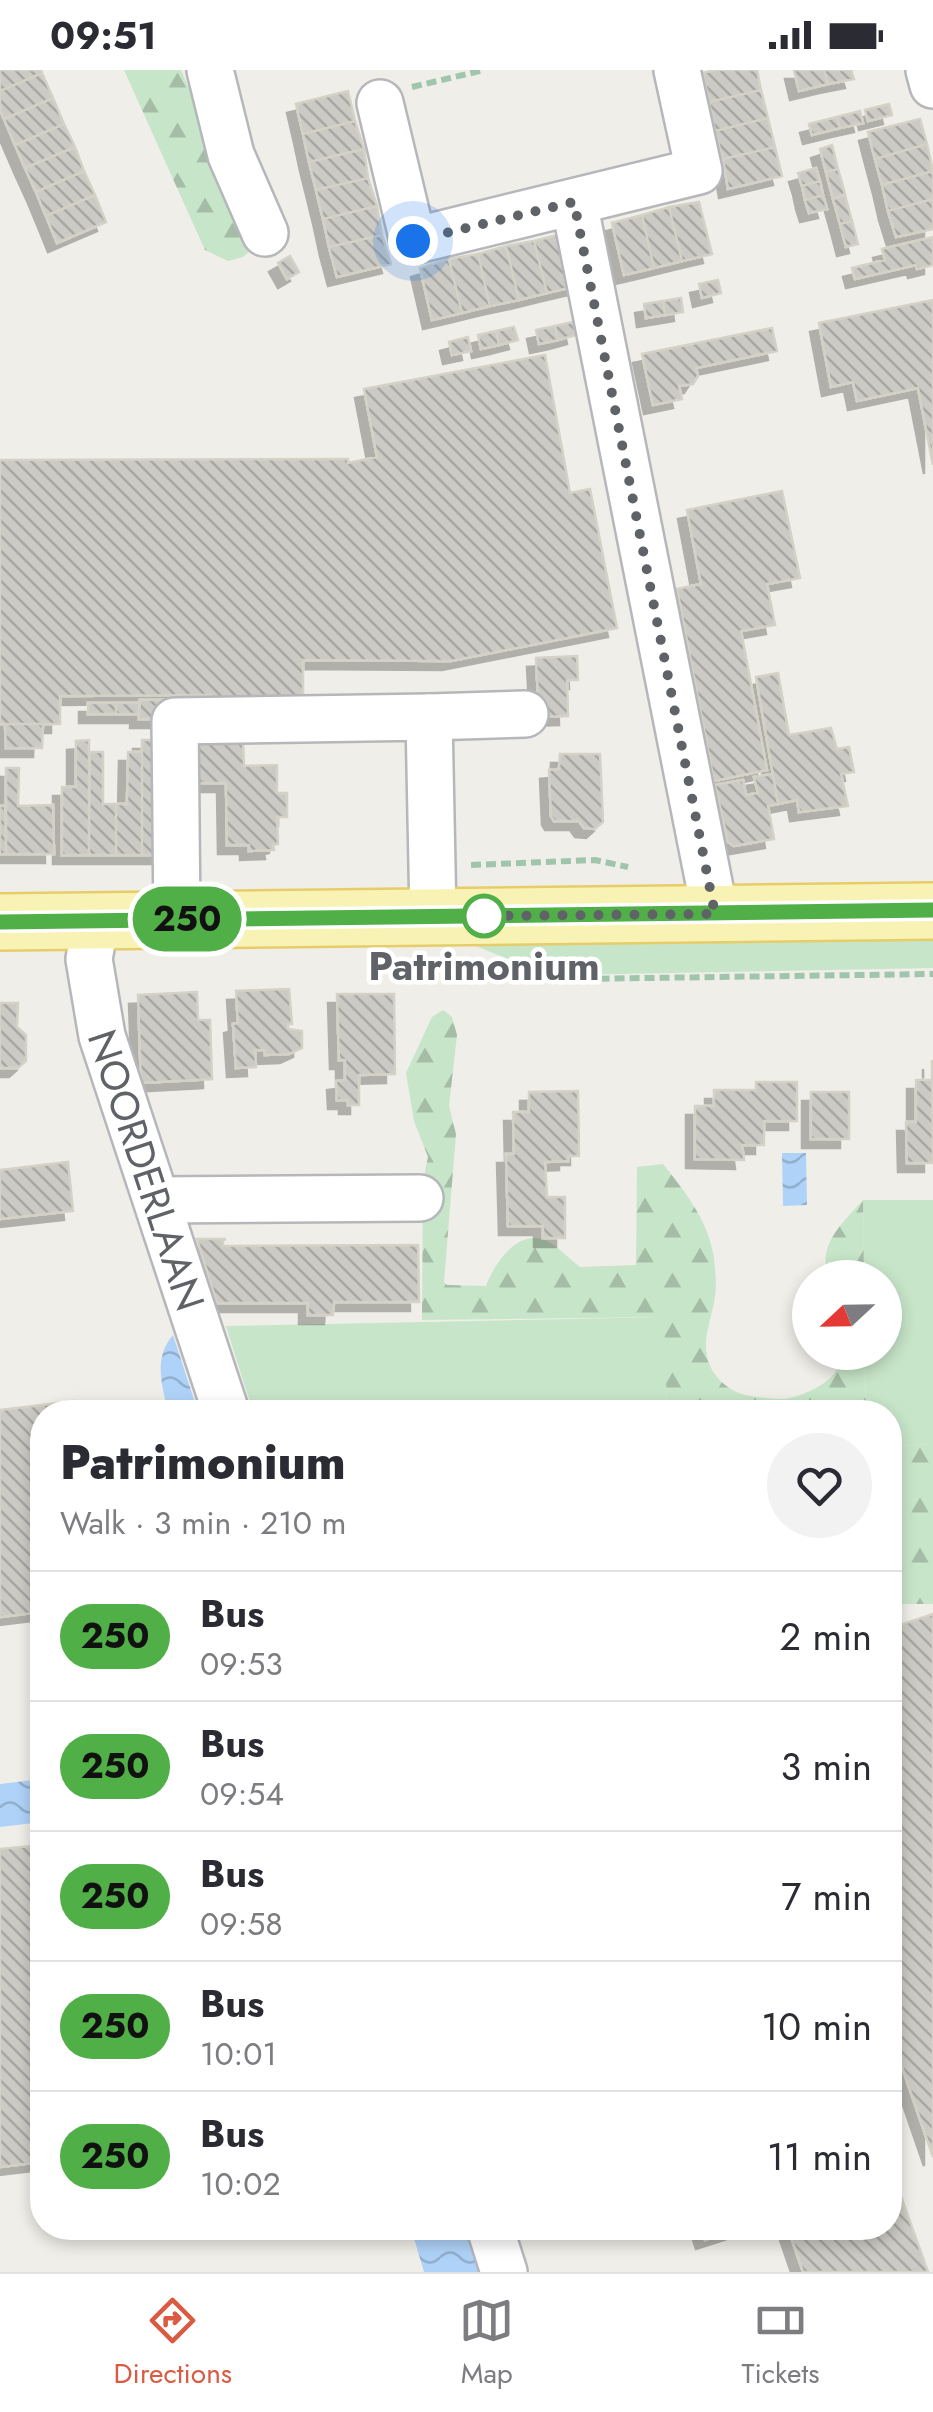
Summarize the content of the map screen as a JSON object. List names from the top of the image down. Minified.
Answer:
{"streets":{"street":["NOORDERLAAN"]},"places":["Patrimonium"],"lines":["bus line 250"],"north":"left","page":{"status":"09:51","on_map":"250","heading":["Patrimonium","Walk · 3 min · 210 m"],"list":[{"mark":"250","name":"Bus","note":"09:53","value":"2 min"},{"mark":"250","name":"Bus","note":"09:54","value":"3 min"},{"mark":"250","name":"Bus","note":"09:58","value":"7 min"},{"mark":"250","name":"Bus","note":"10:01","value":"10 min"},{"mark":"250","name":"Bus","note":"10:02","value":"11 min"}],"tabs":["Directions","Map","Tickets"]}}
